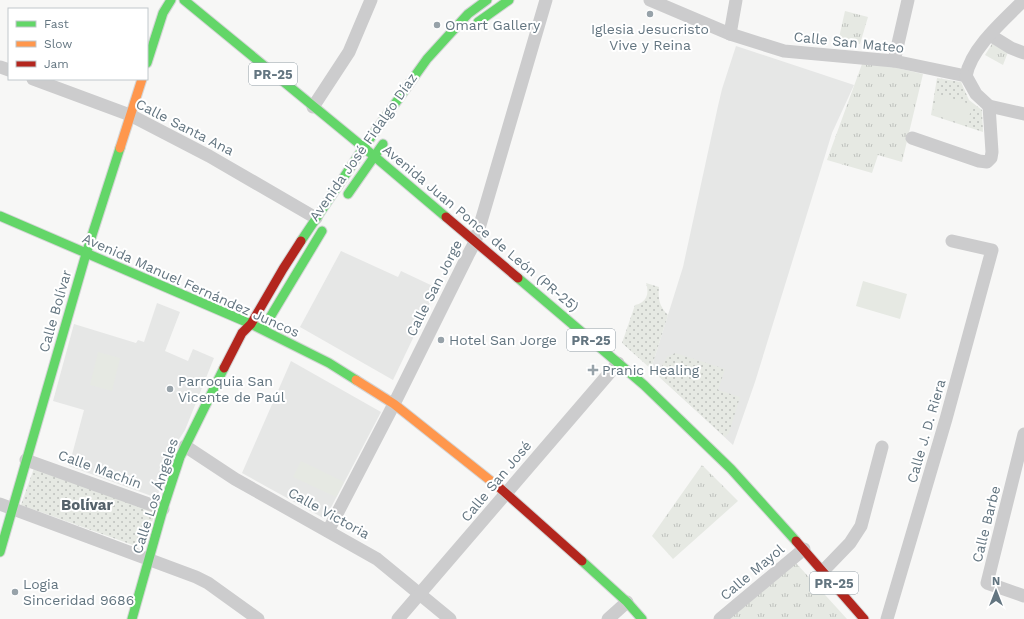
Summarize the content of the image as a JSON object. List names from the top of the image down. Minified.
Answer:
{"streets":{"main road":["PR-25","Avenida José Fidalgo Díaz","Avenida Juan Ponce de León (PR-25)","Avenida Manuel Fernández Juncos","Calle Bolívar","Calle Los Ángeles"],"street":["Calle San Mateo","Calle Santa Ana","Calle San Jorge","Calle J. D. Riera","Calle Machín","Calle San José","Calle Victoria","Calle Barbe","Calle Mayol"]},"crossings":[["PR-25","Avenida José Fidalgo Díaz"],["PR-25","Avenida Juan Ponce de León (PR-25)"],["PR-25","Calle Mayol"],["Calle Santa Ana","Avenida José Fidalgo Díaz"],["Calle Santa Ana","Calle Bolívar"],["Avenida José Fidalgo Díaz","Avenida Juan Ponce de León (PR-25)"],["Avenida José Fidalgo Díaz","Avenida Manuel Fernández Juncos"],["Avenida José Fidalgo Díaz","Calle Los Ángeles"],["Avenida Juan Ponce de León (PR-25)","Calle San Jorge"],["Avenida Juan Ponce de León (PR-25)","Calle San José"],["Avenida Juan Ponce de León (PR-25)","Calle Mayol"],["Avenida Manuel Fernández Juncos","Calle San Jorge"],["Avenida Manuel Fernández Juncos","Calle Bolívar"],["Avenida Manuel Fernández Juncos","Calle San José"],["Avenida Manuel Fernández Juncos","Calle Los Ángeles"],["Calle San Jorge","Calle Victoria"],["Calle Bolívar","Calle Machín"],["Calle Machín","Calle Los Ángeles"],["Calle San José","Calle Victoria"],["Calle Los Ángeles","Calle Victoria"]],"districts":["Bolívar"],"places":{"other":["Iglesia Jesucristo Vive y Reina","Omart Gallery","Hotel San Jorge","Parroquia San Vicente de Paúl","Logia Sinceridad 9686"],"health":["Pranic Healing"]},"legend":["Fast","Slow","Jam"],"north":"top"}
